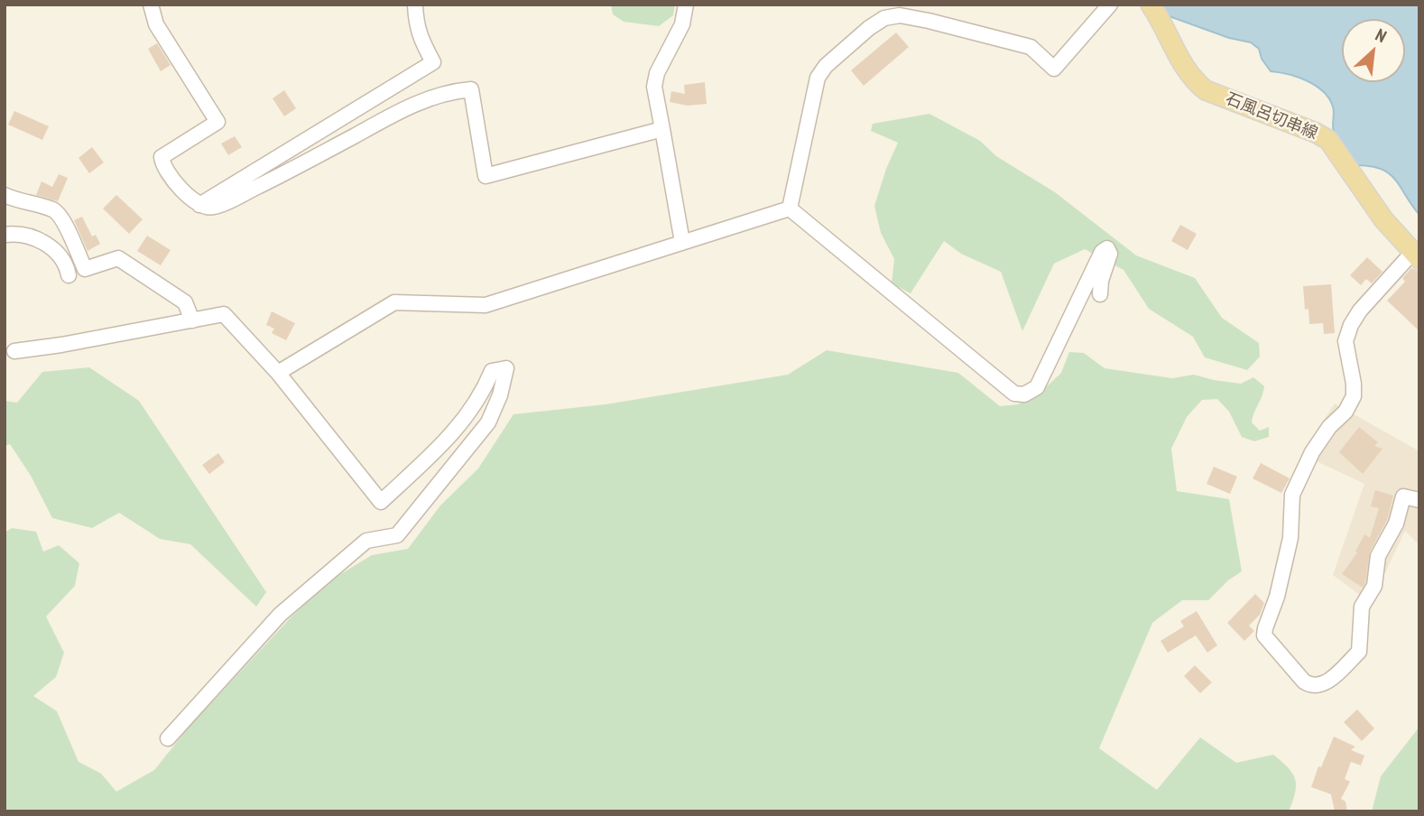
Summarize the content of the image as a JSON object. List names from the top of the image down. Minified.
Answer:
{"streets":{"main road":["石風呂切串線"]},"north":"top right"}
